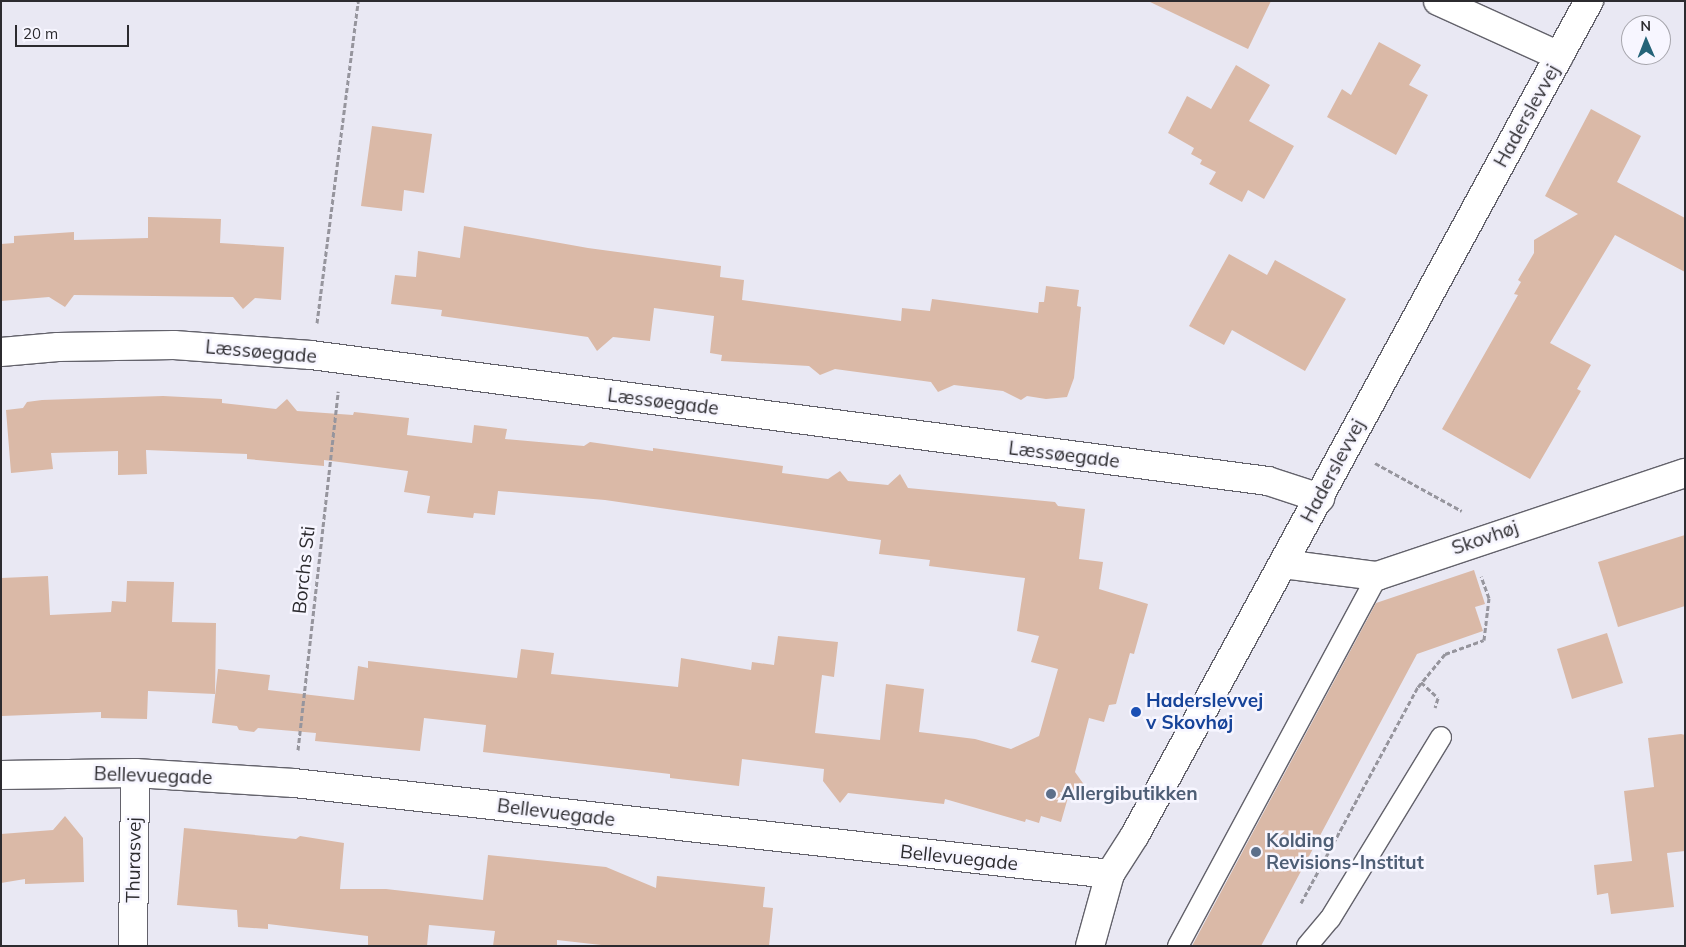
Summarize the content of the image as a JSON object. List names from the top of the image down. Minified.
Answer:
{"streets":{"street":["Haderslevvej","Læssøegade","Skovhøj","Bellevuegade","Thurasvej"],"path":["Borchs Sti"]},"crossings":[["Haderslevvej","Læssøegade"],["Haderslevvej","Skovhøj"],["Haderslevvej","Bellevuegade"],["Læssøegade","Borchs Sti"],["Borchs Sti","Bellevuegade"],["Bellevuegade","Thurasvej"]],"places":["Haderslevvej v Skovhøj","Allergibutikken","Kolding Revisions-Institut"],"scale_bar":"20 m","north":"top"}
